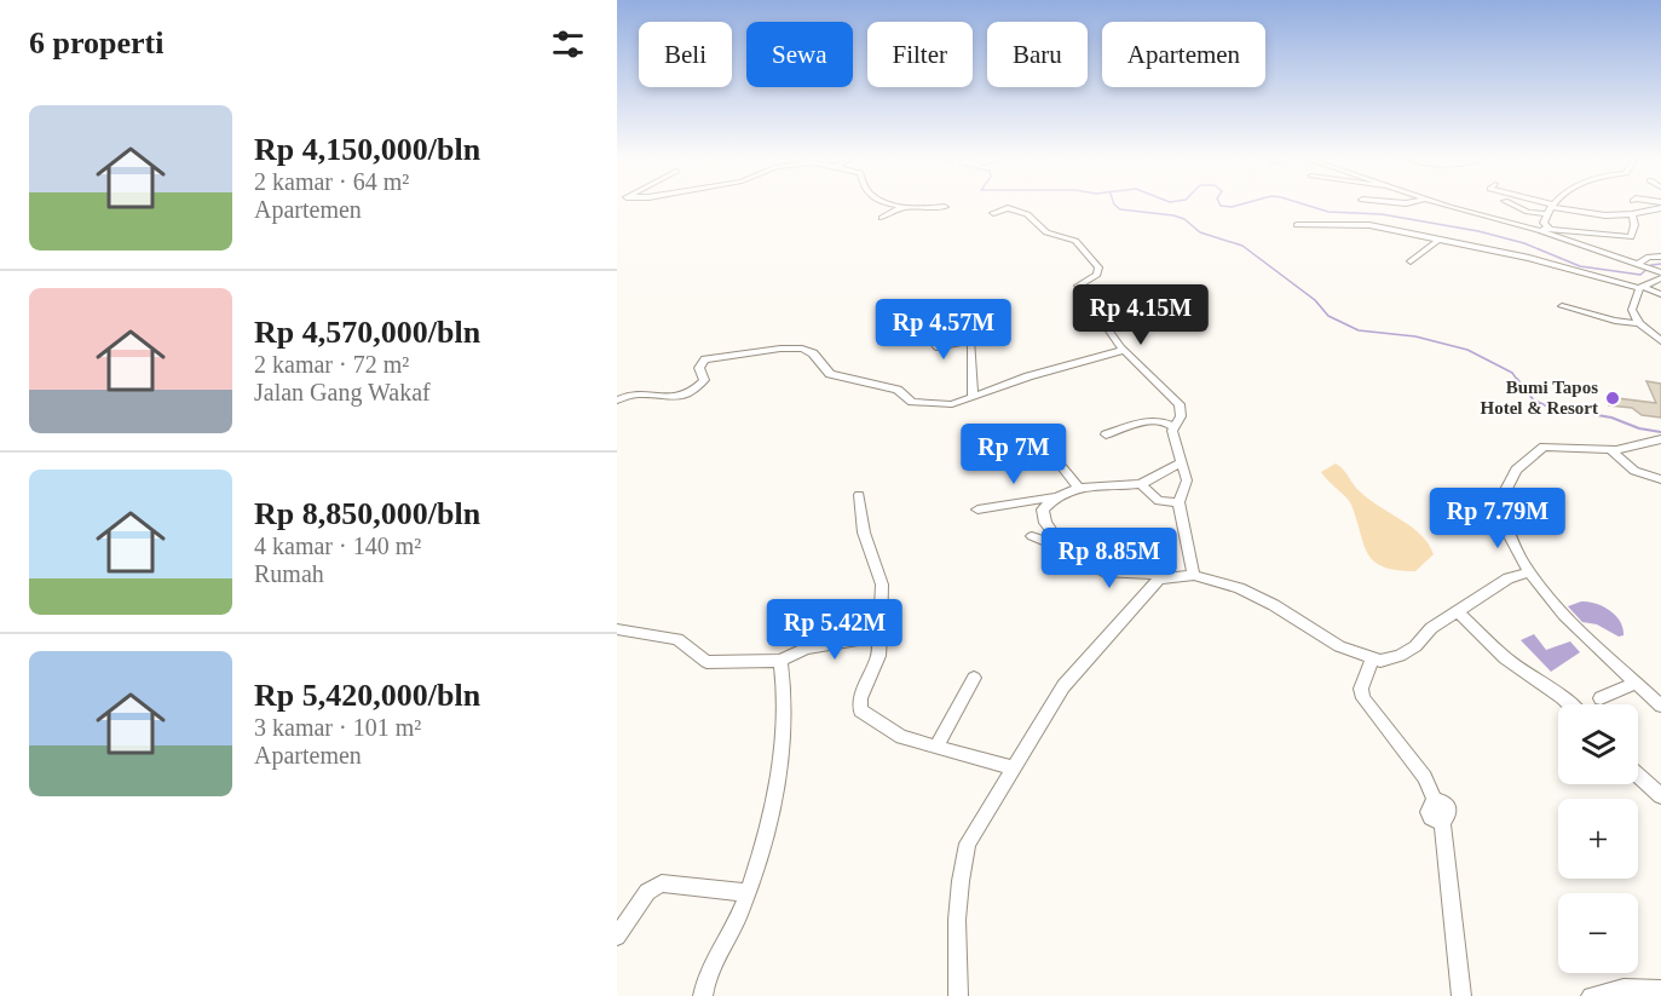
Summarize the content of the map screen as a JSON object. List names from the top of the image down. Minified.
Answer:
{"places":["Bumi Tapos Hotel & Resort"],"page":{"heading":"6 properti","chip":["Beli","Sewa","Filter","Baru","Apartemen"],"list":[{"name":"Rp 4,150,000/bln","note":"2 kamar · 64 m² · Apartemen"},{"name":"Rp 4,570,000/bln","note":"2 kamar · 72 m² · Jalan Gang Wakaf"},{"name":"Rp 8,850,000/bln","note":"4 kamar · 140 m² · Rumah"},{"name":"Rp 5,420,000/bln","note":"3 kamar · 101 m² · Apartemen"}],"price":["Rp 4.15M","Rp 4.57M","Rp 7M","Rp 7.79M","Rp 8.85M","Rp 5.42M"],"map_buttons":["+","−"]}}
